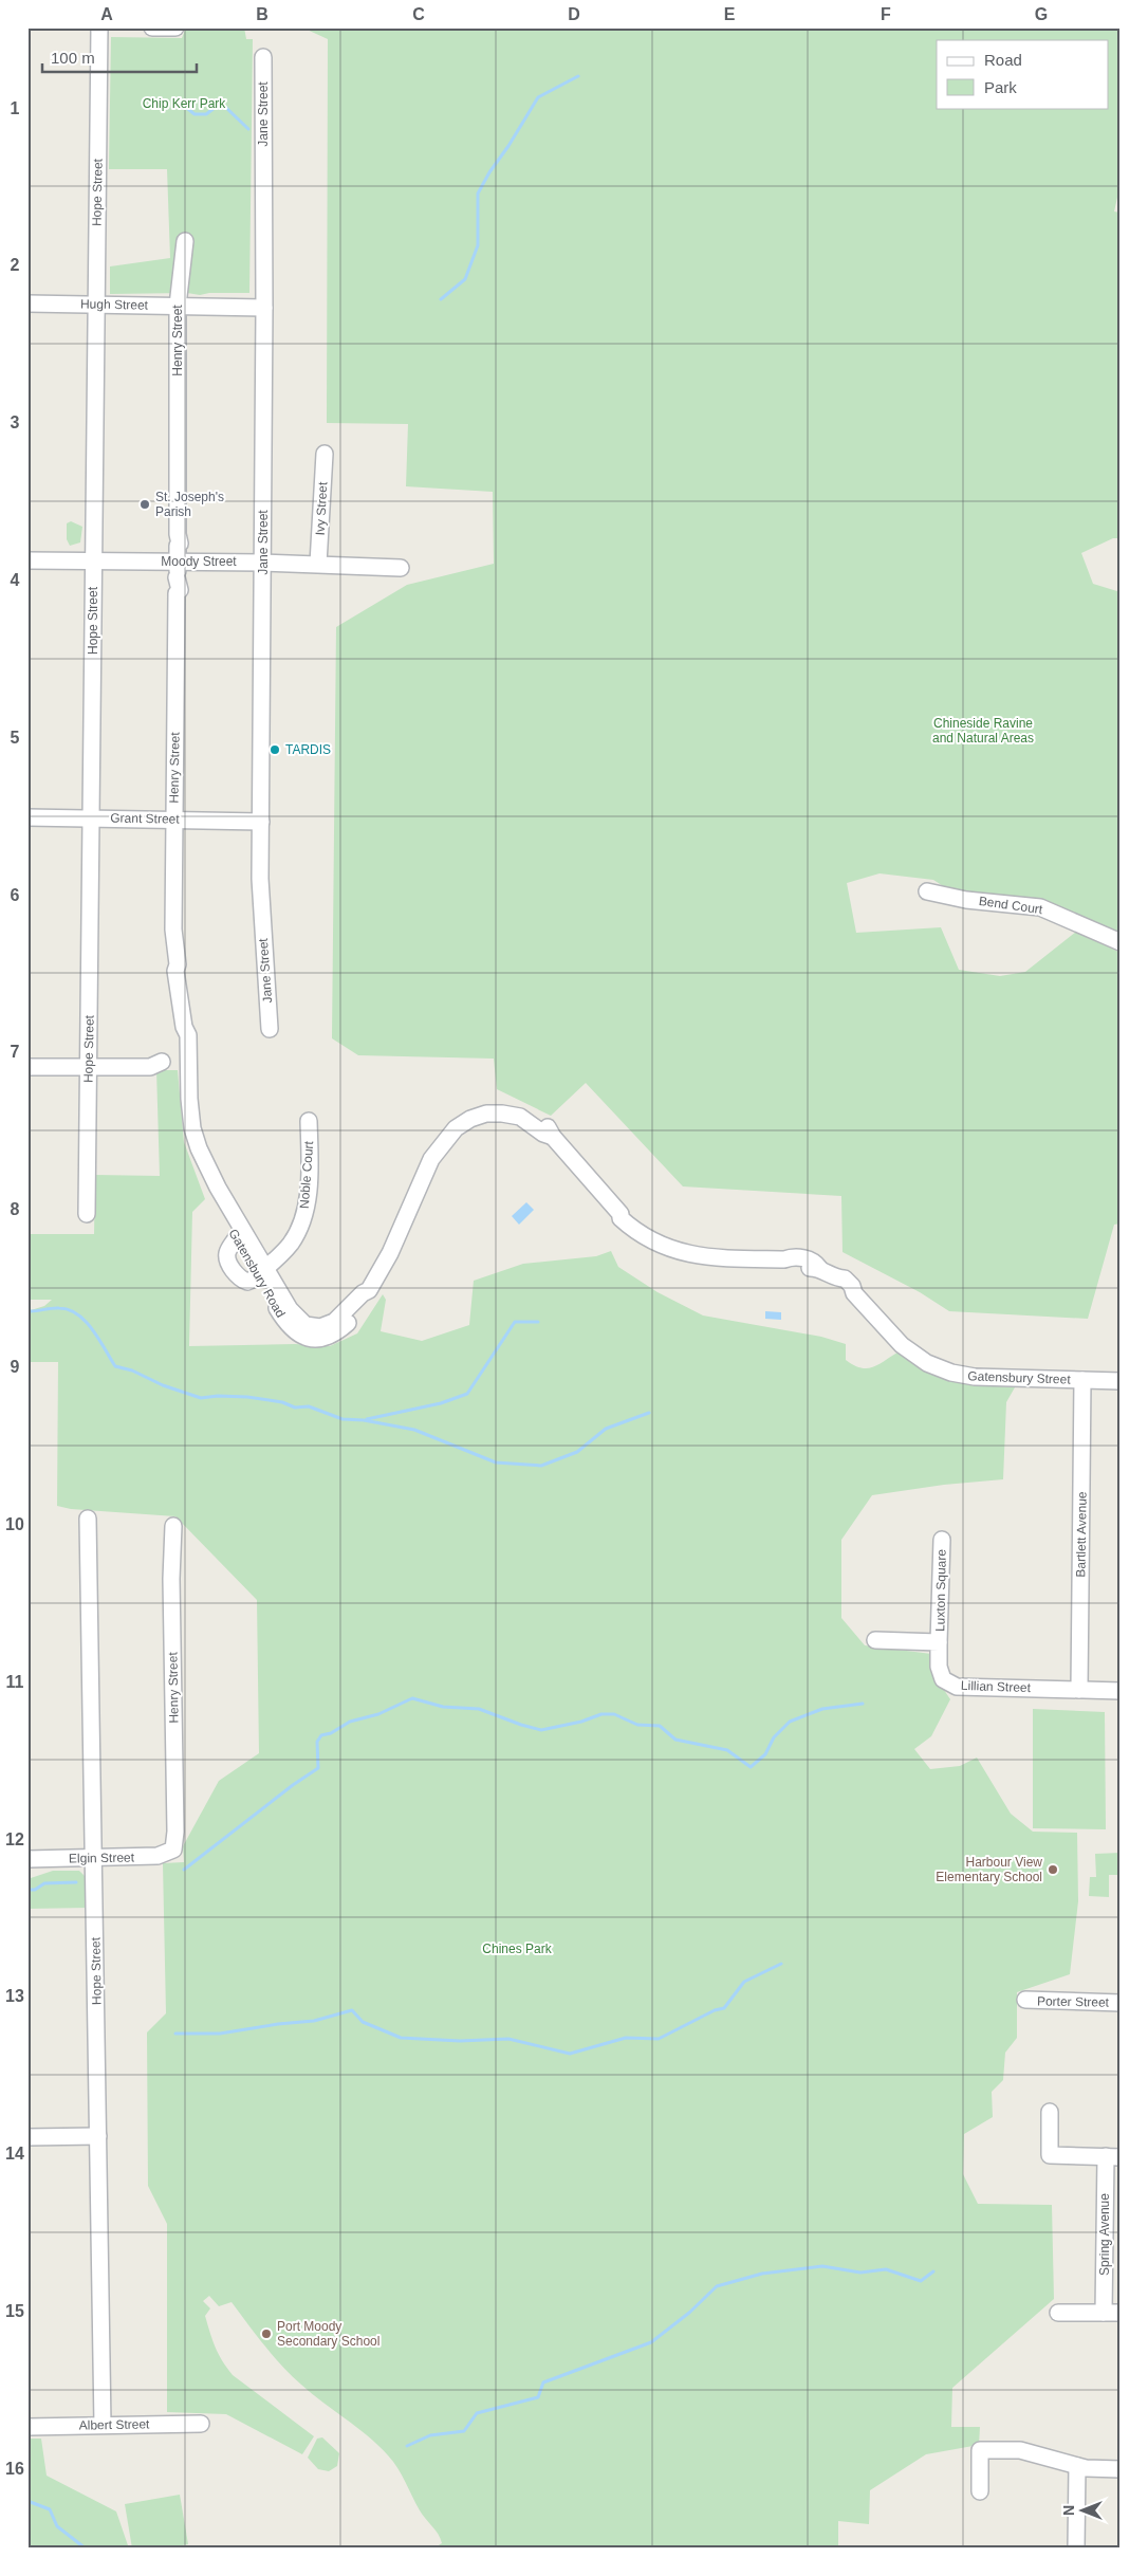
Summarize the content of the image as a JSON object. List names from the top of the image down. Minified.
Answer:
{"streets":{"street":["Jane Street","Hope Street","Hugh Street","Henry Street","Ivy Street","Moody Street","Grant Street","Bend Court","Noble Court","Gatensbury Road","Gatensbury Street","Bartlett Avenue","Luxton Square","Lillian Street","Elgin Street","Porter Street","Spring Avenue","Albert Street"]},"crossings":[["Jane Street","Hugh Street"],["Jane Street","Moody Street"],["Jane Street","Grant Street"],["Hope Street","Hugh Street"],["Hope Street","Moody Street"],["Hope Street","Grant Street"],["Hope Street","Elgin Street"],["Hope Street","Albert Street"],["Hugh Street","Henry Street"],["Henry Street","Moody Street"],["Henry Street","Grant Street"],["Henry Street","Gatensbury Road"],["Henry Street","Elgin Street"],["Ivy Street","Moody Street"],["Noble Court","Gatensbury Road"],["Gatensbury Road","Gatensbury Street"],["Gatensbury Street","Bartlett Avenue"],["Bartlett Avenue","Lillian Street"],["Luxton Square","Lillian Street"]],"parks":["Chip Kerr Park","Chineside Ravine and Natural Areas","Chines Park"],"places":["St. Joseph's Parish","TARDIS","Harbour View Elementary School","Port Moody Secondary School"],"legend":["Road","Park"],"scale_bar":"100 m","north":"left","grid":{"columns":["A","B","C","D","E","F","G"],"rows":["1","2","3","4","5","6","7","8","9","10","11","12","13","14","15","16"]}}
